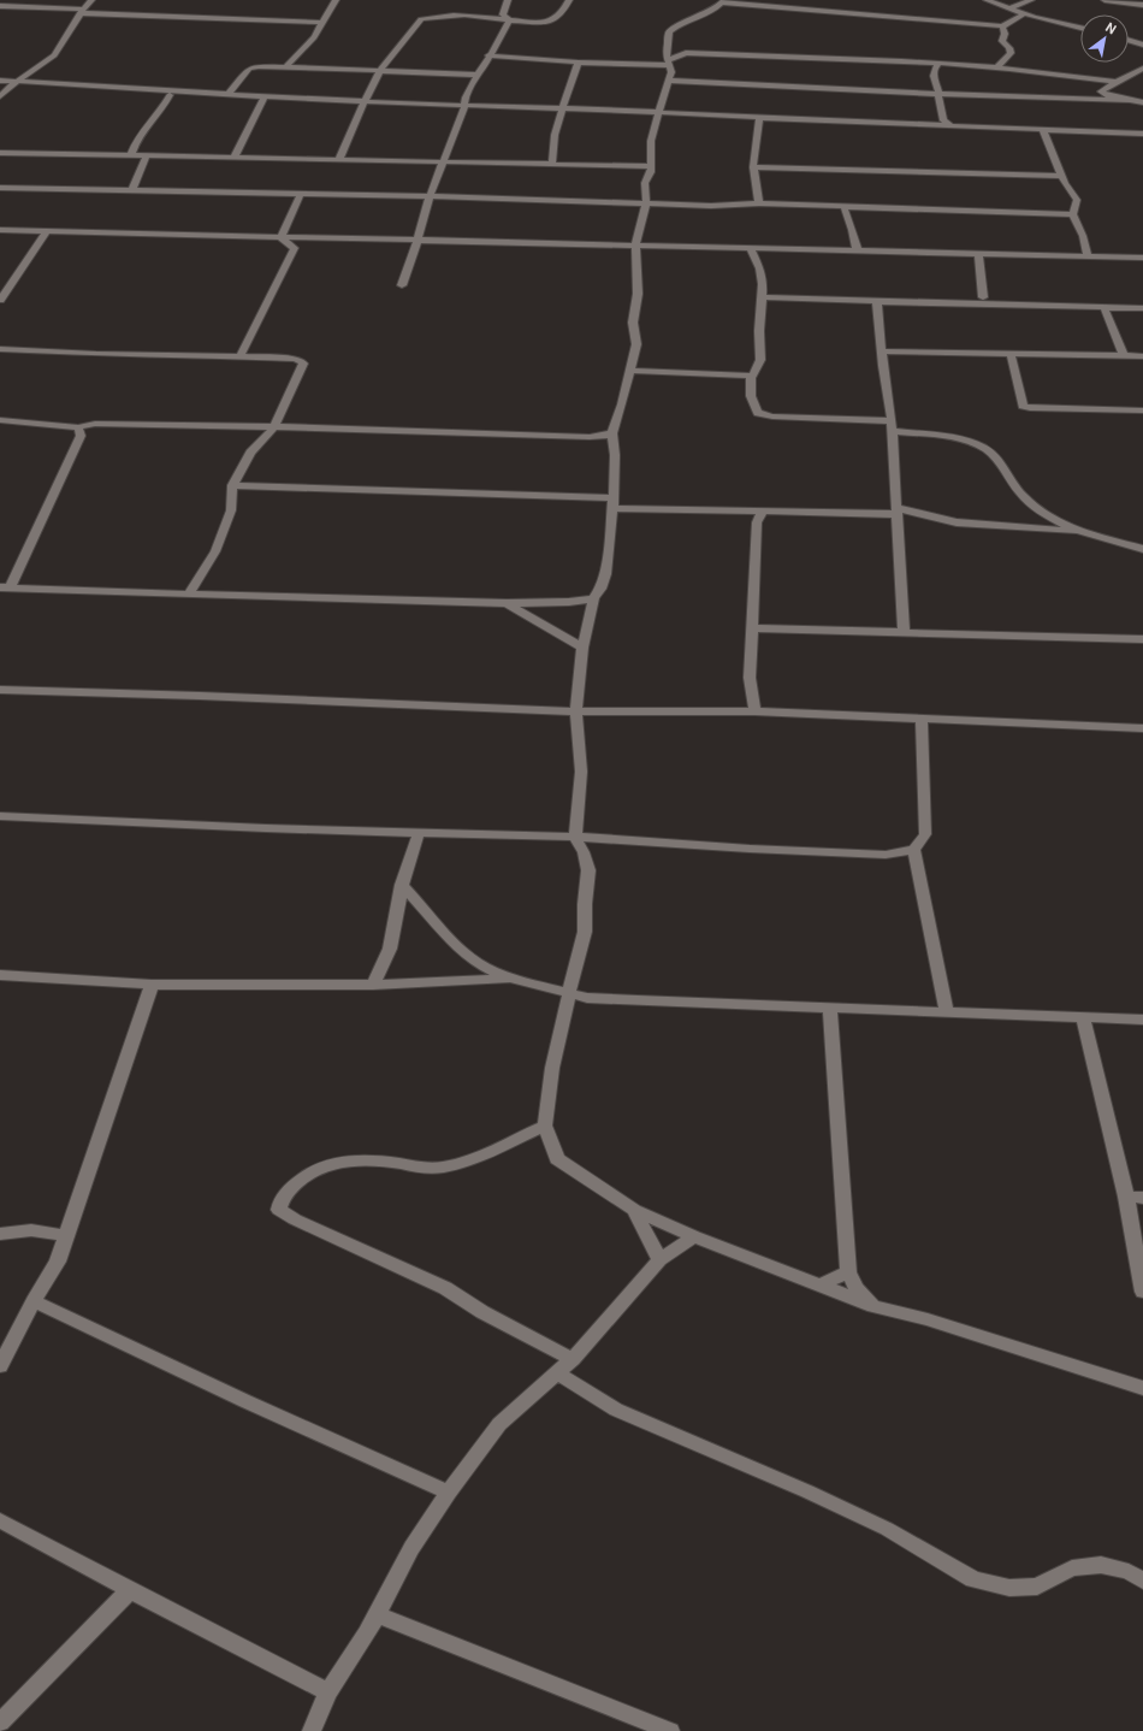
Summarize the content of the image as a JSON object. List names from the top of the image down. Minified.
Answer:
{"north":"top right"}
